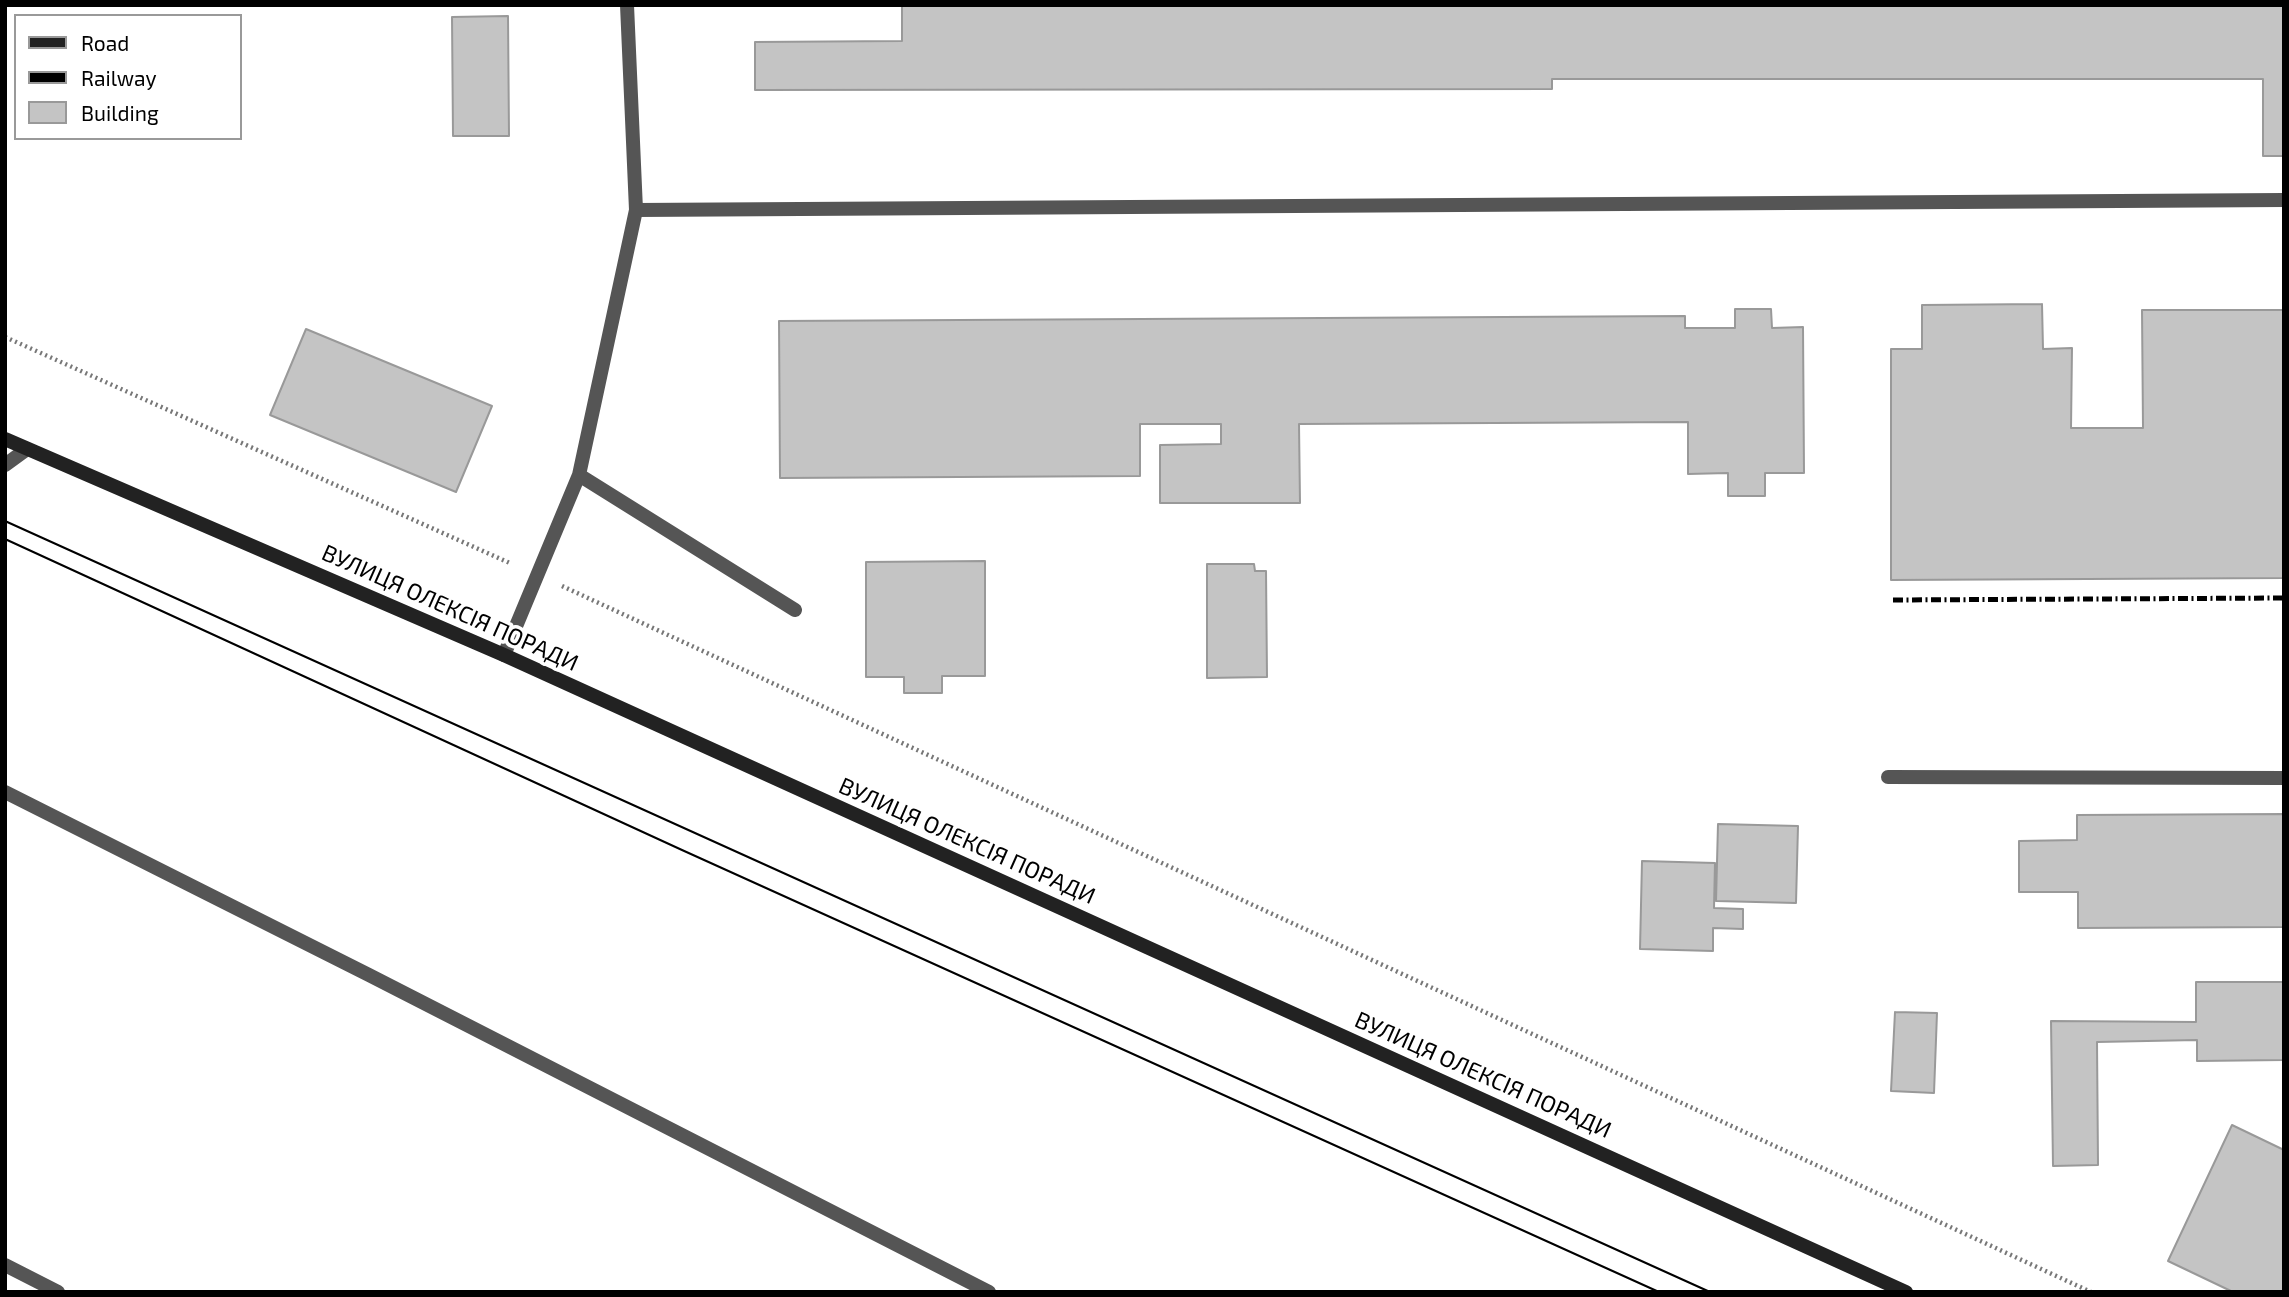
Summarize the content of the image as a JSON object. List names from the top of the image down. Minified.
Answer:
{"streets":{"main road":["ВУЛИЦЯ ОЛЕКСІЯ ПОРАДИ"]},"legend":["Road","Railway","Building"]}
